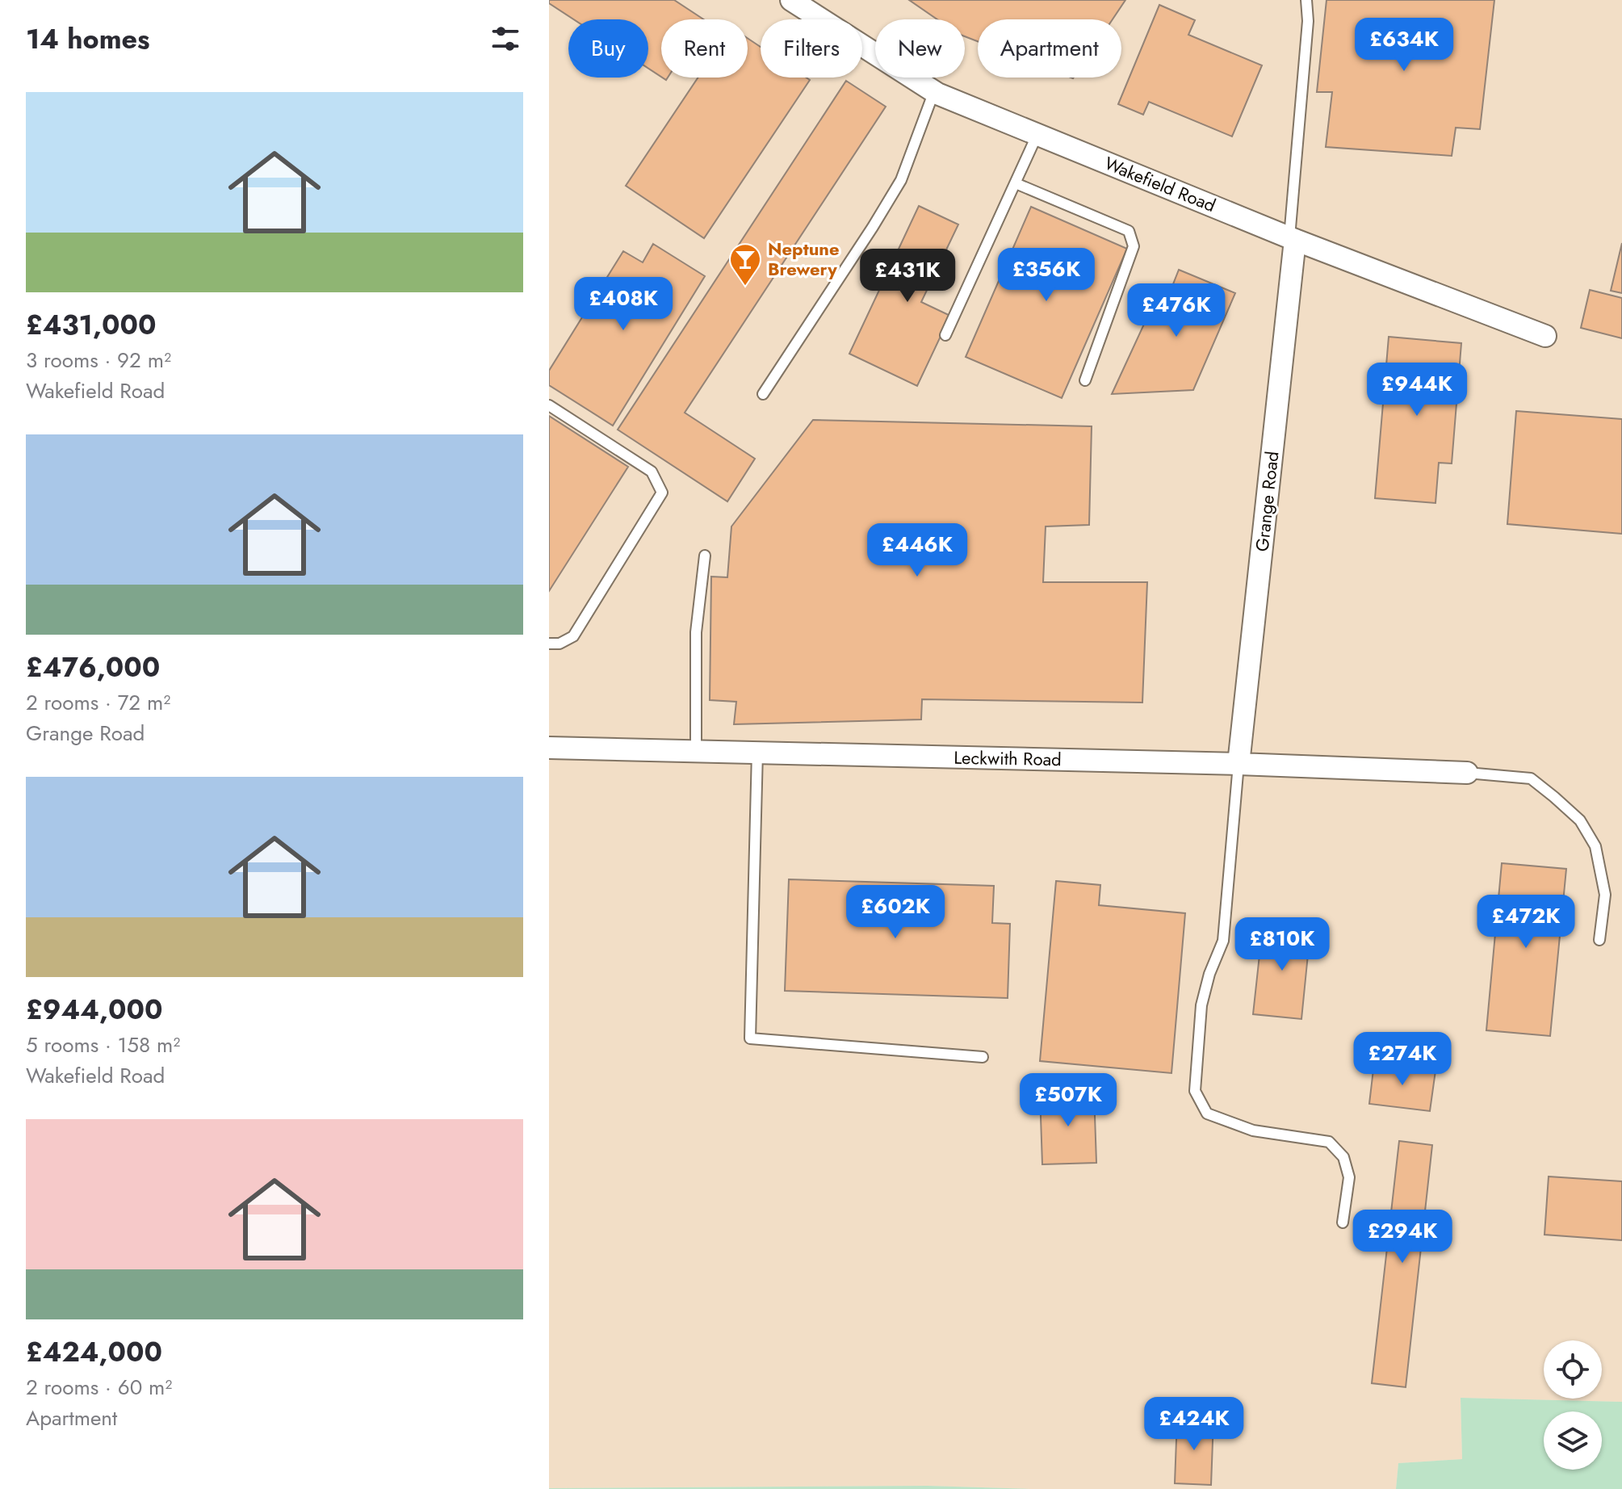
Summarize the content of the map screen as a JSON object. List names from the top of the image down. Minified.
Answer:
{"streets":{"street":["Wakefield Road","Grange Road","Leckwith Road"]},"crossings":[["Wakefield Road","Grange Road"],["Grange Road","Leckwith Road"]],"places":{"bar":["Neptune Brewery"]},"page":{"heading":"14 homes","price":["£634K","£356K","£431K","£408K","£476K","£944K","£446K","£602K","£472K","£810K","£274K","£507K","£294K","£424K"],"chip":["Buy","Rent","Filters","New","Apartment"],"list":[{"name":"£431,000","note":"3 rooms · 92 m² · Wakefield Road"},{"name":"£476,000","note":"2 rooms · 72 m² · Grange Road"},{"name":"£944,000","note":"5 rooms · 158 m² · Wakefield Road"},{"name":"£424,000","note":"2 rooms · 60 m² · Apartment"}]}}
